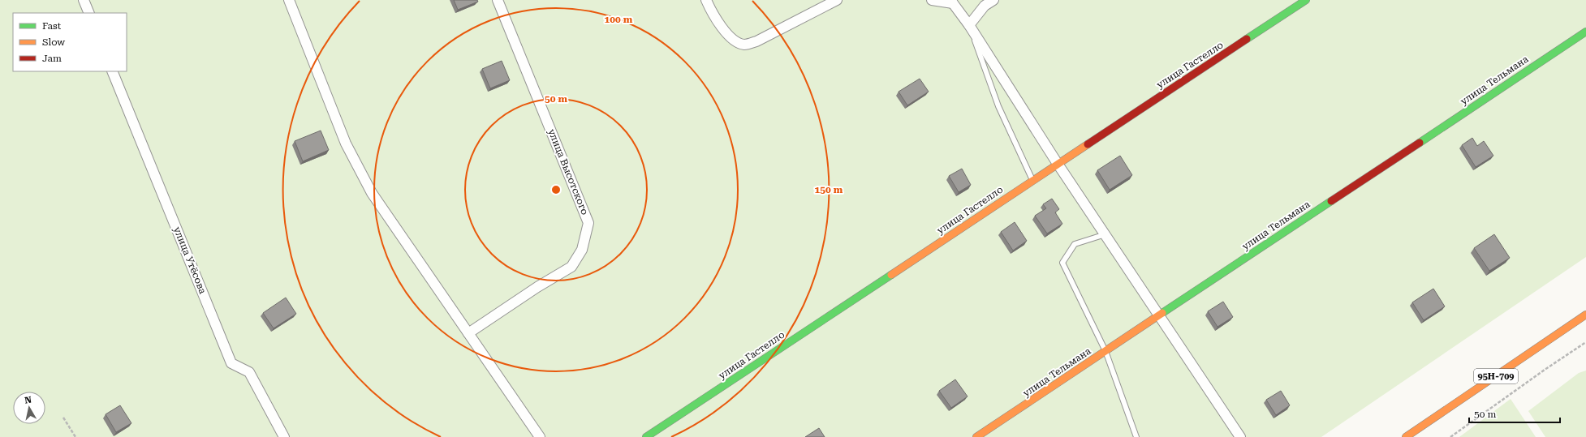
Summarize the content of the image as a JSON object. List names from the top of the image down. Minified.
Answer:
{"streets":{"street":["улица Гастелло","улица Тельмана","улица Высотского","улица Утёсова","95Н-709"]},"legend":["Fast","Slow","Jam"],"scale_bar":"50 m","north":"top","rings":["100 m","50 m","150 m"]}
